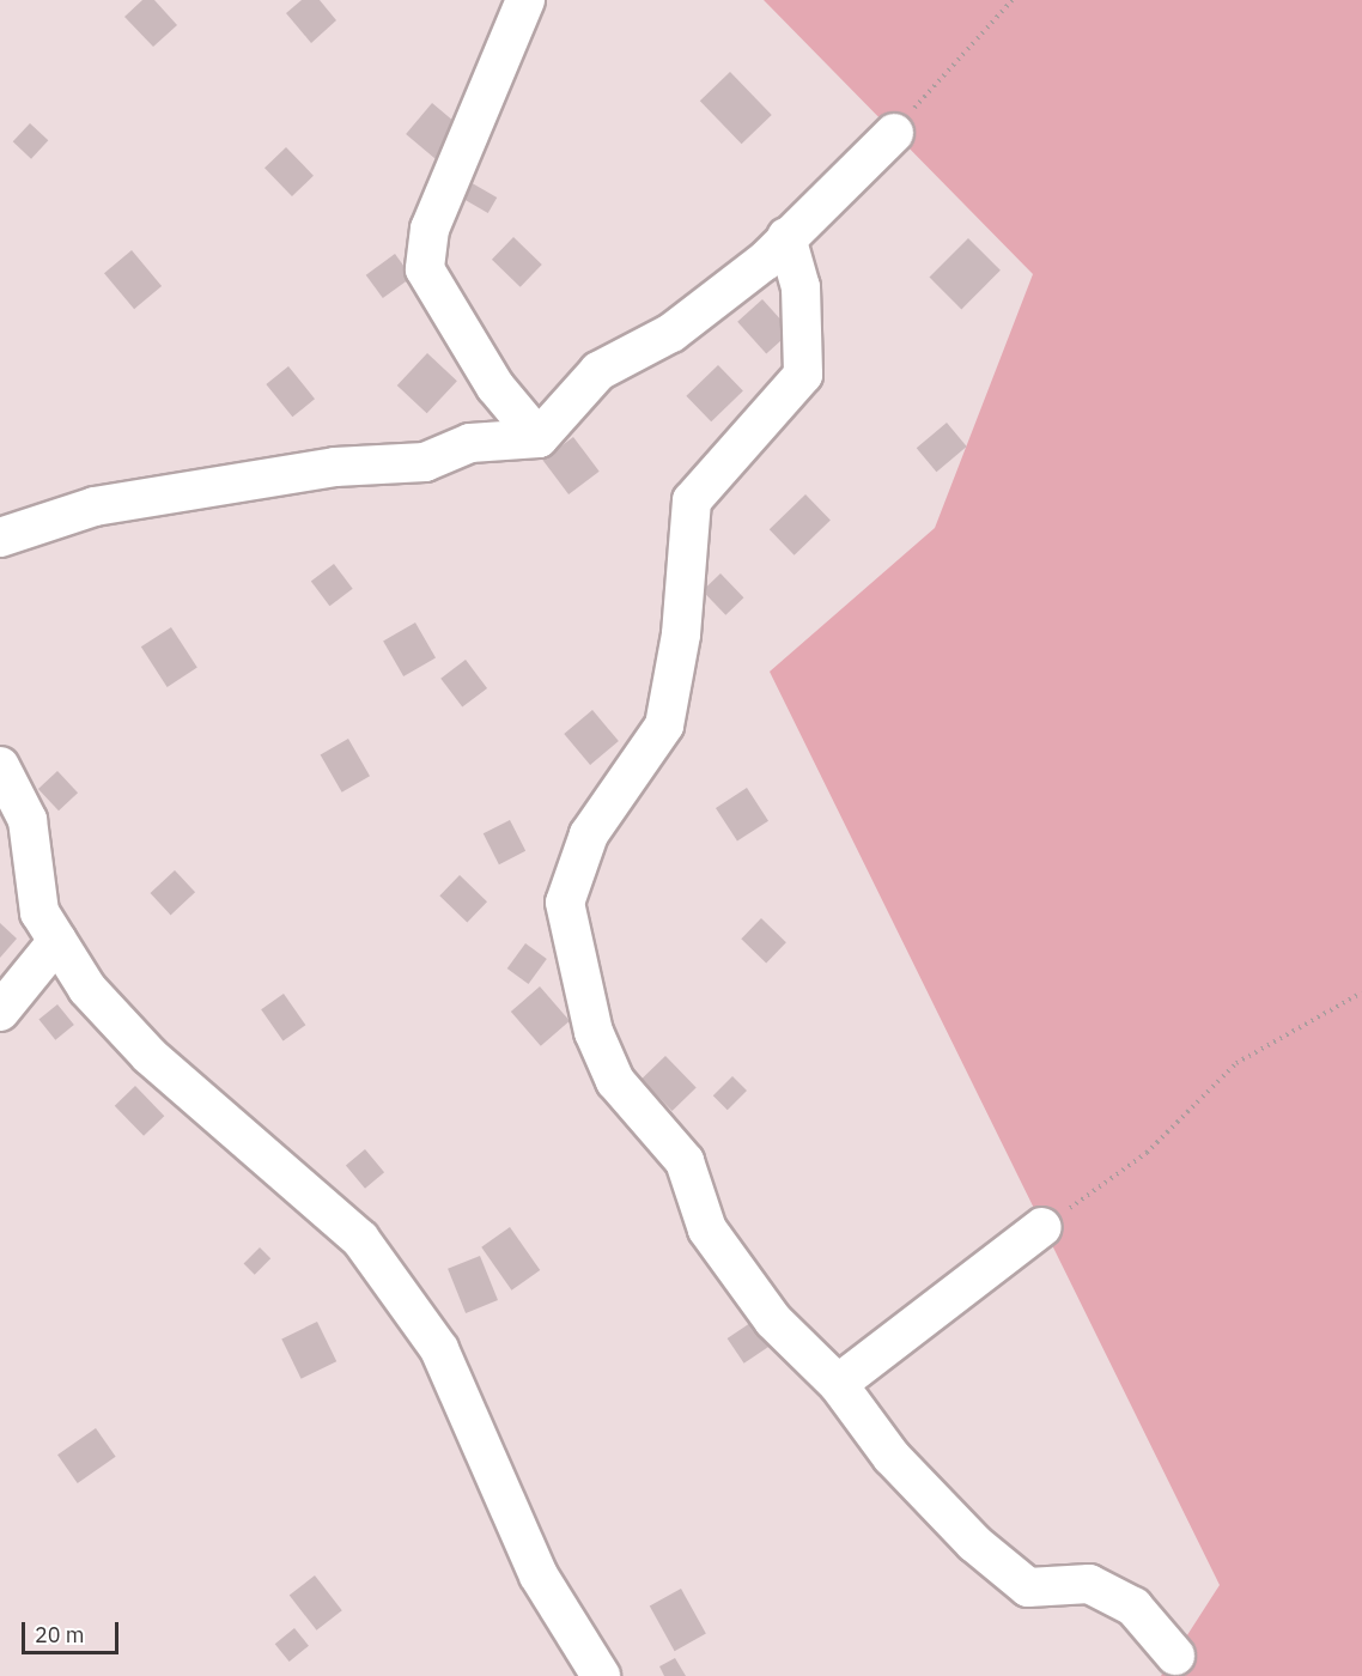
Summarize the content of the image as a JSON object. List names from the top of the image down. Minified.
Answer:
{"scale_bar":"20 m"}
